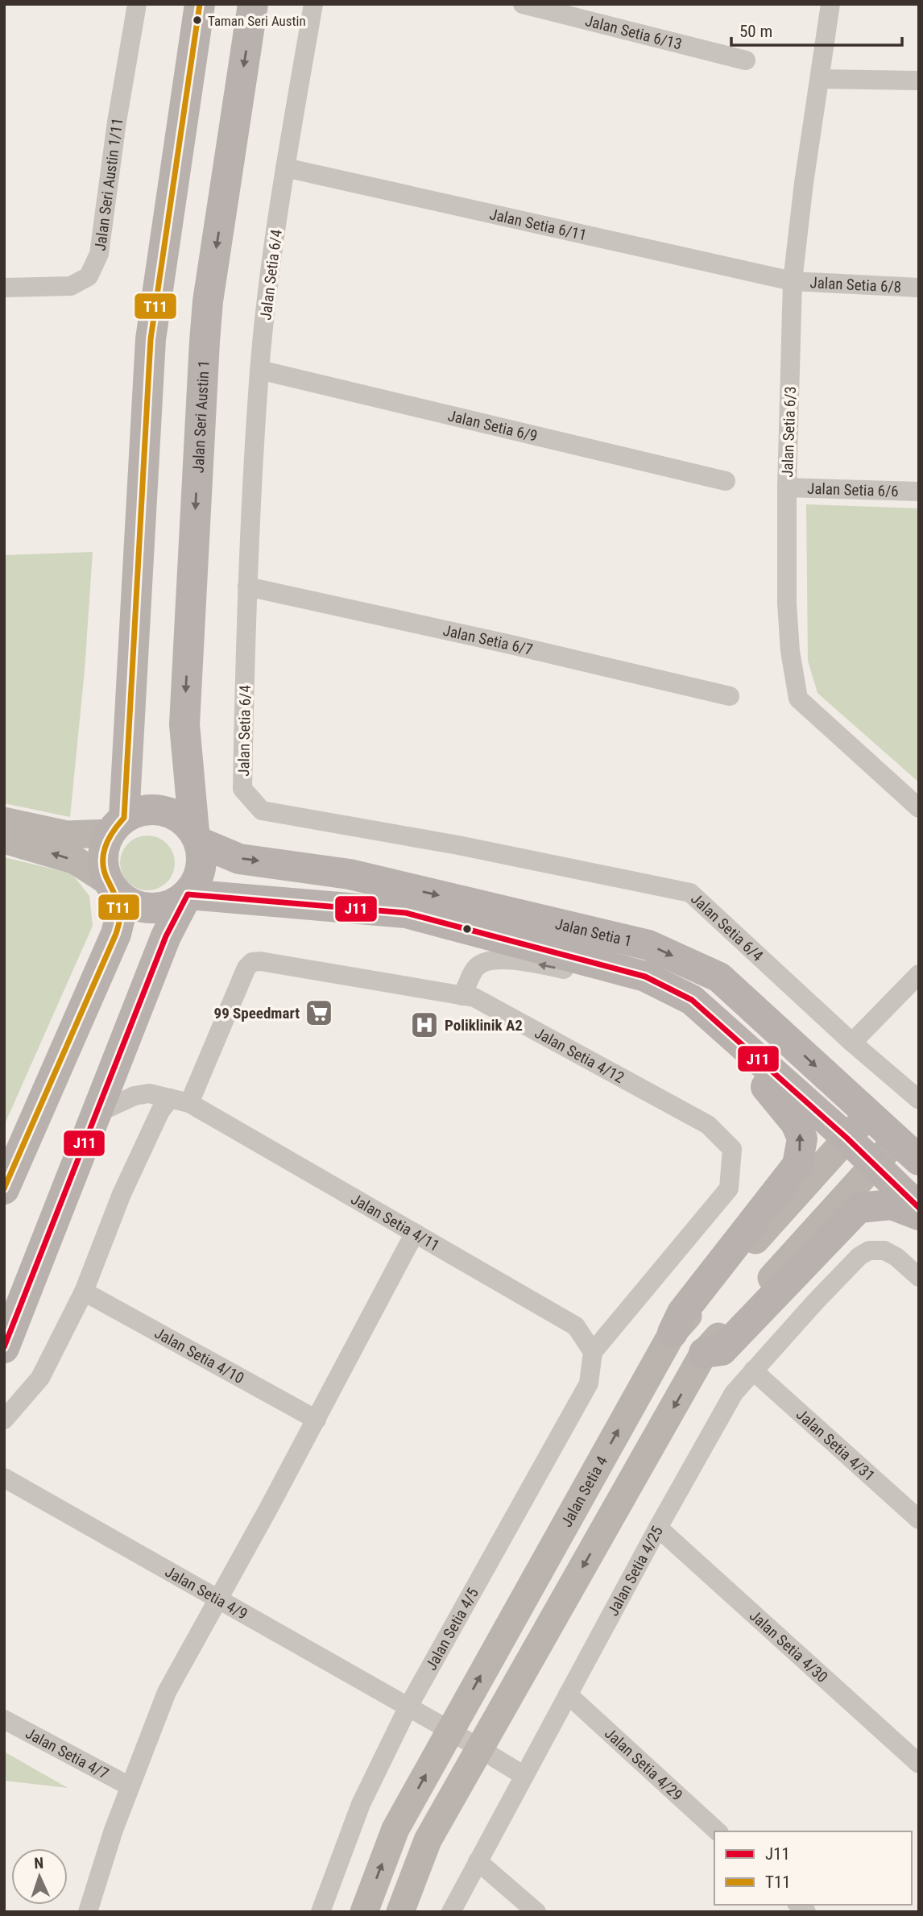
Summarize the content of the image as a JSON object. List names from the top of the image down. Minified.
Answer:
{"streets":{"main road":["Jalan Seri Austin 1","Jalan Setia 1"],"street":["Jalan Setia 6/13","Jalan Seri Austin 1/11","Jalan Setia 6/11","Jalan Setia 6/4","Jalan Setia 6/8","Jalan Setia 6/9","Jalan Setia 6/3","Jalan Setia 6/6","Jalan Setia 6/7","Jalan Setia 4/12","Jalan Setia 4/11","Jalan Setia 4/10","Jalan Setia 4/31","Jalan Setia 4","Jalan Setia 4/25","Jalan Setia 4/9","Jalan Setia 4/5","Jalan Setia 4/30","Jalan Setia 4/7","Jalan Setia 4/29"]},"crossings":[["Jalan Setia 6/11","Jalan Setia 6/4"],["Jalan Setia 6/11","Jalan Setia 6/8"],["Jalan Setia 6/11","Jalan Setia 6/3"],["Jalan Setia 6/4","Jalan Setia 6/9"],["Jalan Setia 6/4","Jalan Setia 6/7"],["Jalan Setia 6/8","Jalan Setia 6/3"],["Jalan Seri Austin 1","Jalan Setia 1"],["Jalan Setia 6/3","Jalan Setia 6/6"],["Jalan Setia 1","Jalan Setia 4"],["Jalan Setia 4/12","Jalan Setia 4/11"],["Jalan Setia 4/12","Jalan Setia 4/5"],["Jalan Setia 4/11","Jalan Setia 4/5"],["Jalan Setia 4/31","Jalan Setia 4/25"],["Jalan Setia 4","Jalan Setia 4/9"],["Jalan Setia 4/25","Jalan Setia 4/9"],["Jalan Setia 4/25","Jalan Setia 4/30"],["Jalan Setia 4/25","Jalan Setia 4/29"],["Jalan Setia 4/9","Jalan Setia 4/5"]],"places":{"other":["Taman Seri Austin"],"supermarket":["99 Speedmart"],"hospital":["Poliklinik A2"]},"lines":["transit line T11","transit line J11"],"legend":["J11","T11"],"scale_bar":"50 m","north":"top"}
